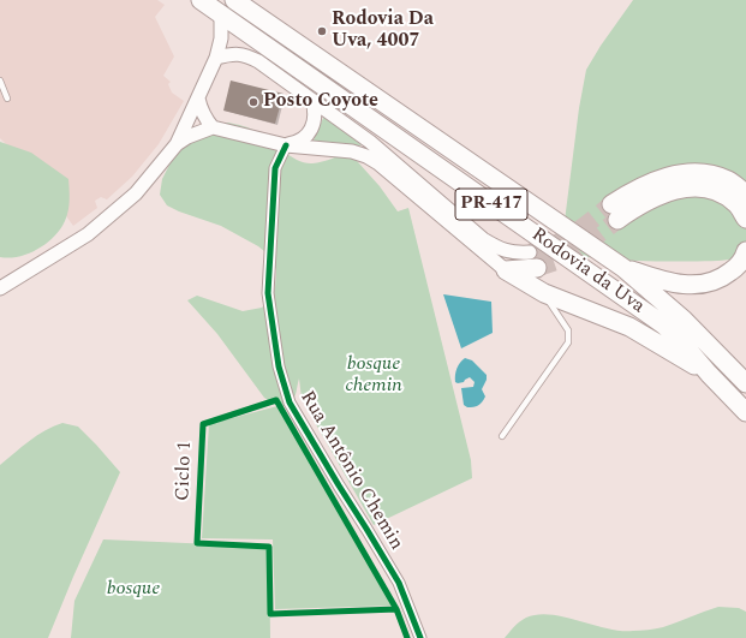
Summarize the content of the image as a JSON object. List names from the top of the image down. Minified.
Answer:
{"streets":{"main road":["PR-417","Rodovia da Uva"],"street":["Rua Antônio Chemin"],"cycle path":["Ciclo 1"]},"parks":["bosque chemin","bosque"],"places":["Rodovia Da Uva, 4007","Posto Coyote"]}
